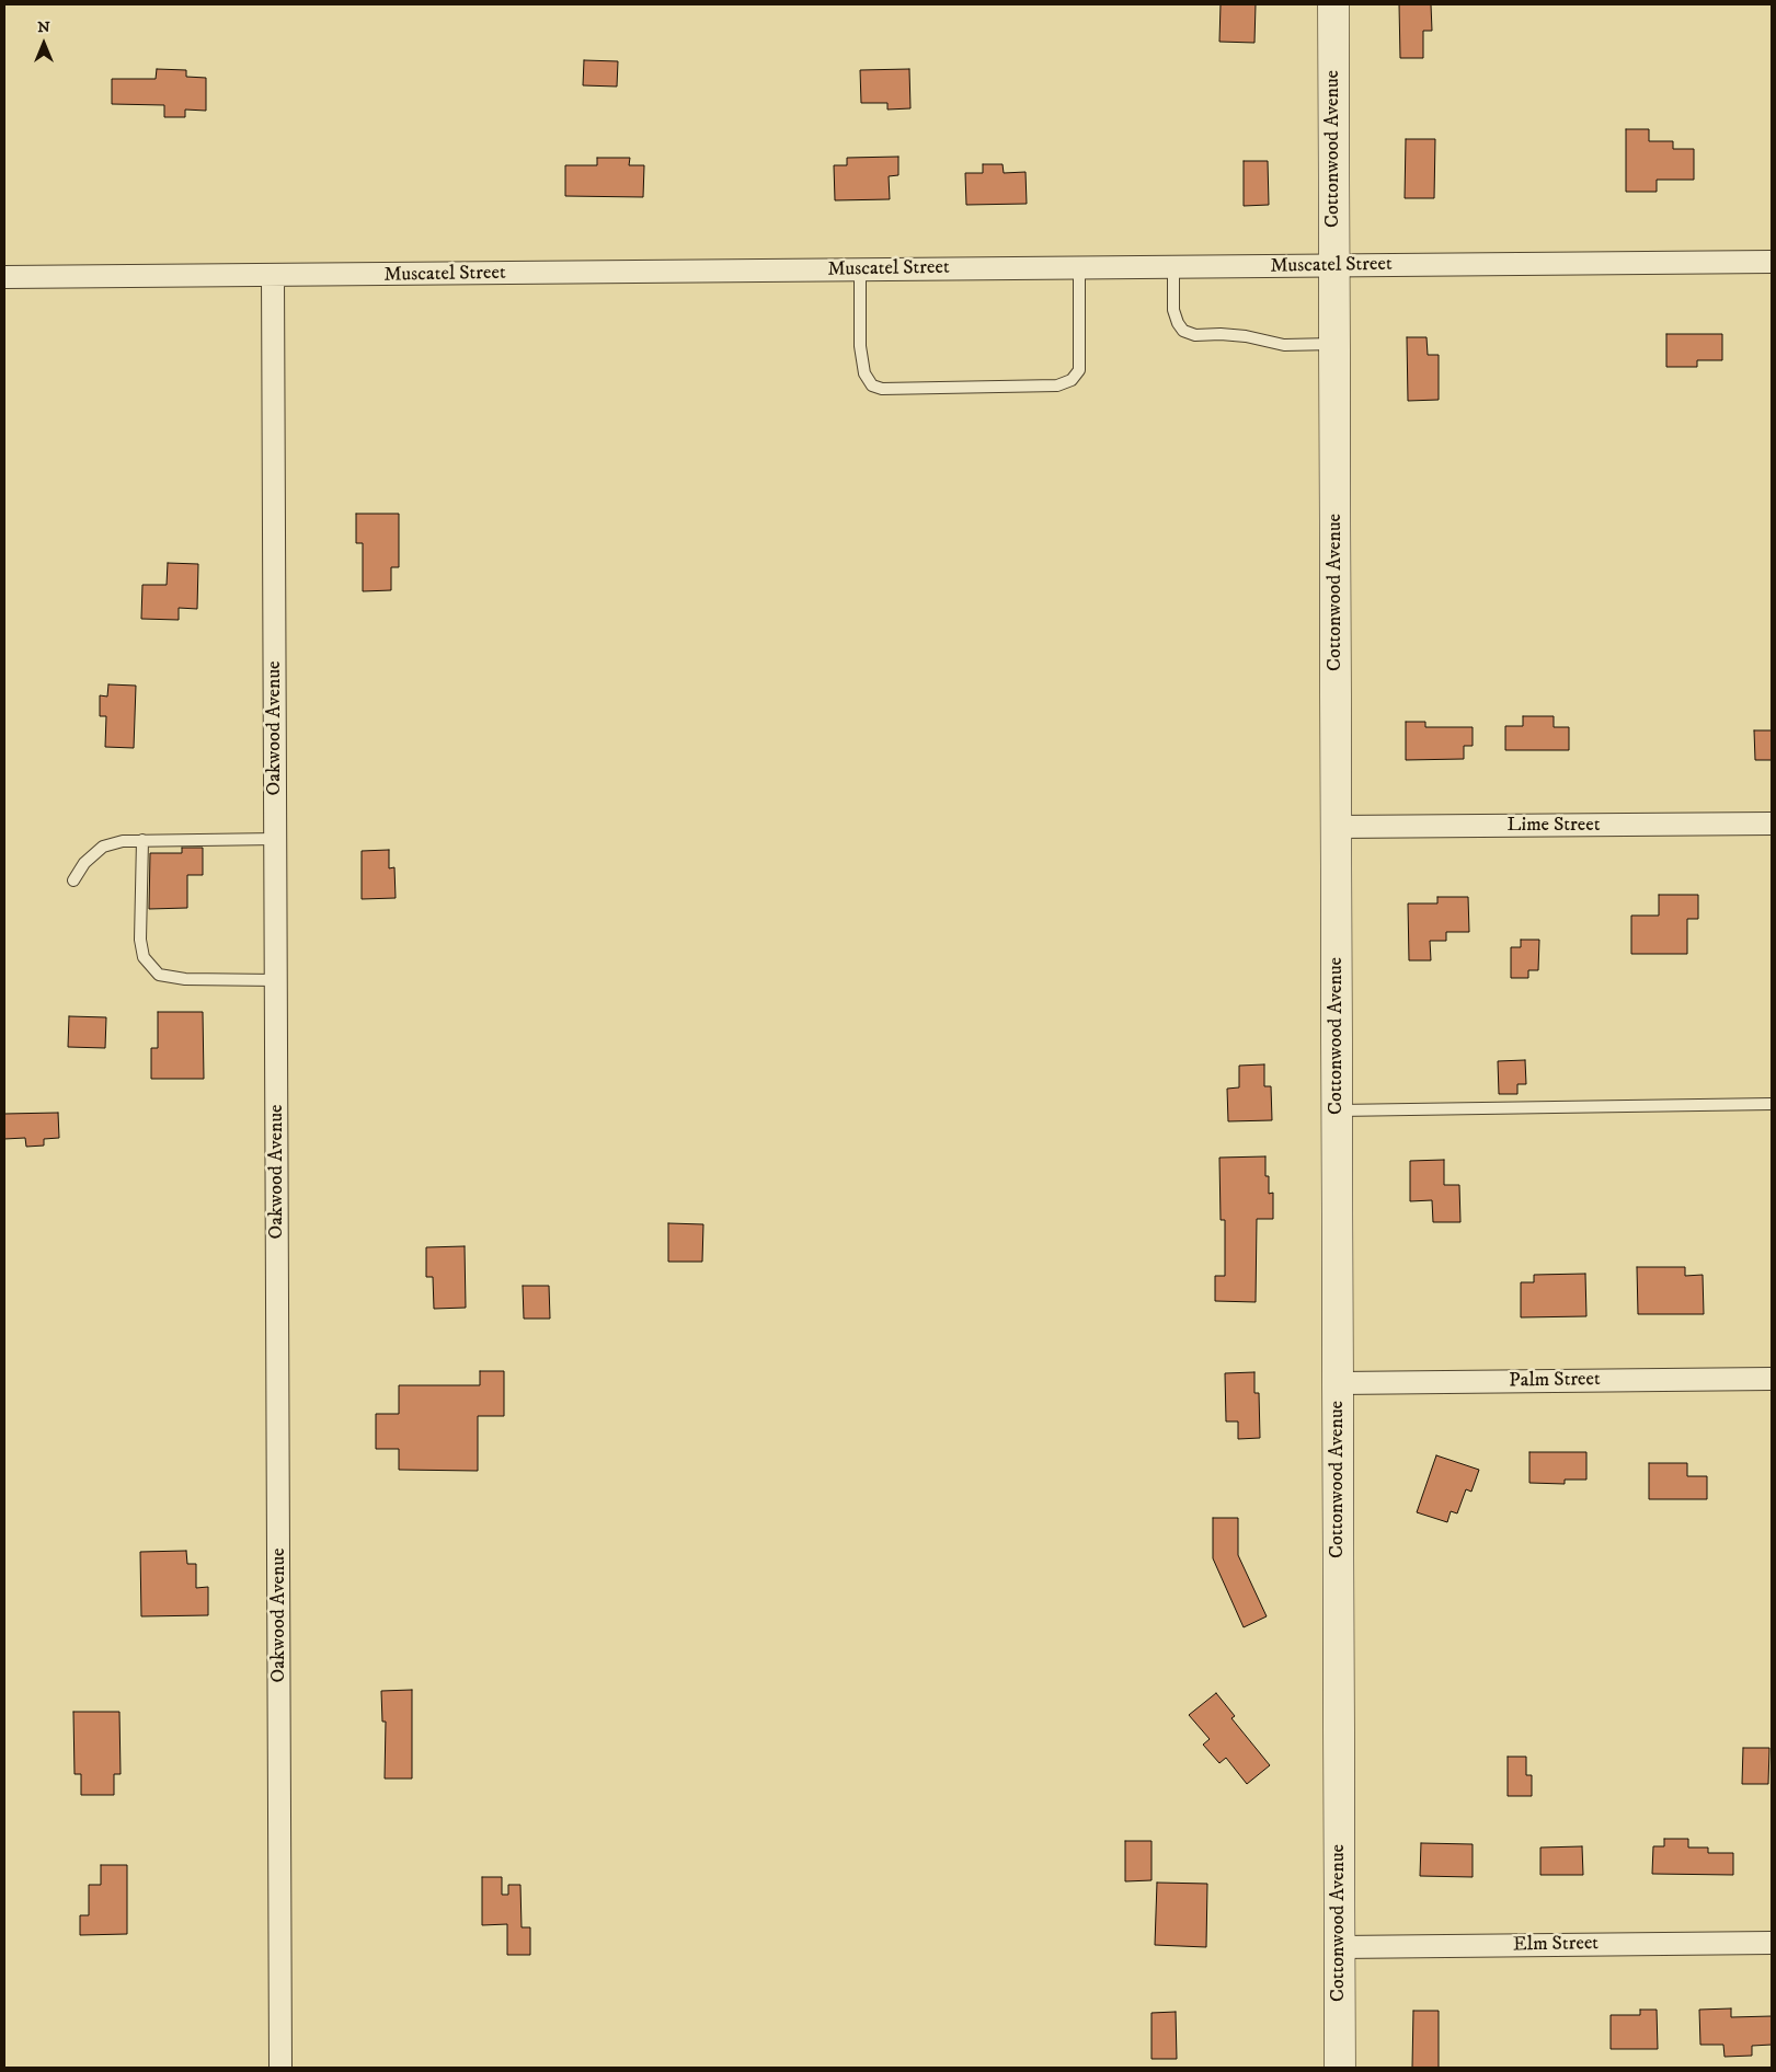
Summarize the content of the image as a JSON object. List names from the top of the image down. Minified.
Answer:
{"streets":{"street":["Cottonwood Avenue","Muscatel Street","Oakwood Avenue","Lime Street","Palm Street","Elm Street"]},"crossings":[["Cottonwood Avenue","Muscatel Street"],["Cottonwood Avenue","Lime Street"],["Cottonwood Avenue","Palm Street"],["Cottonwood Avenue","Elm Street"],["Muscatel Street","Oakwood Avenue"]],"north":"top"}
